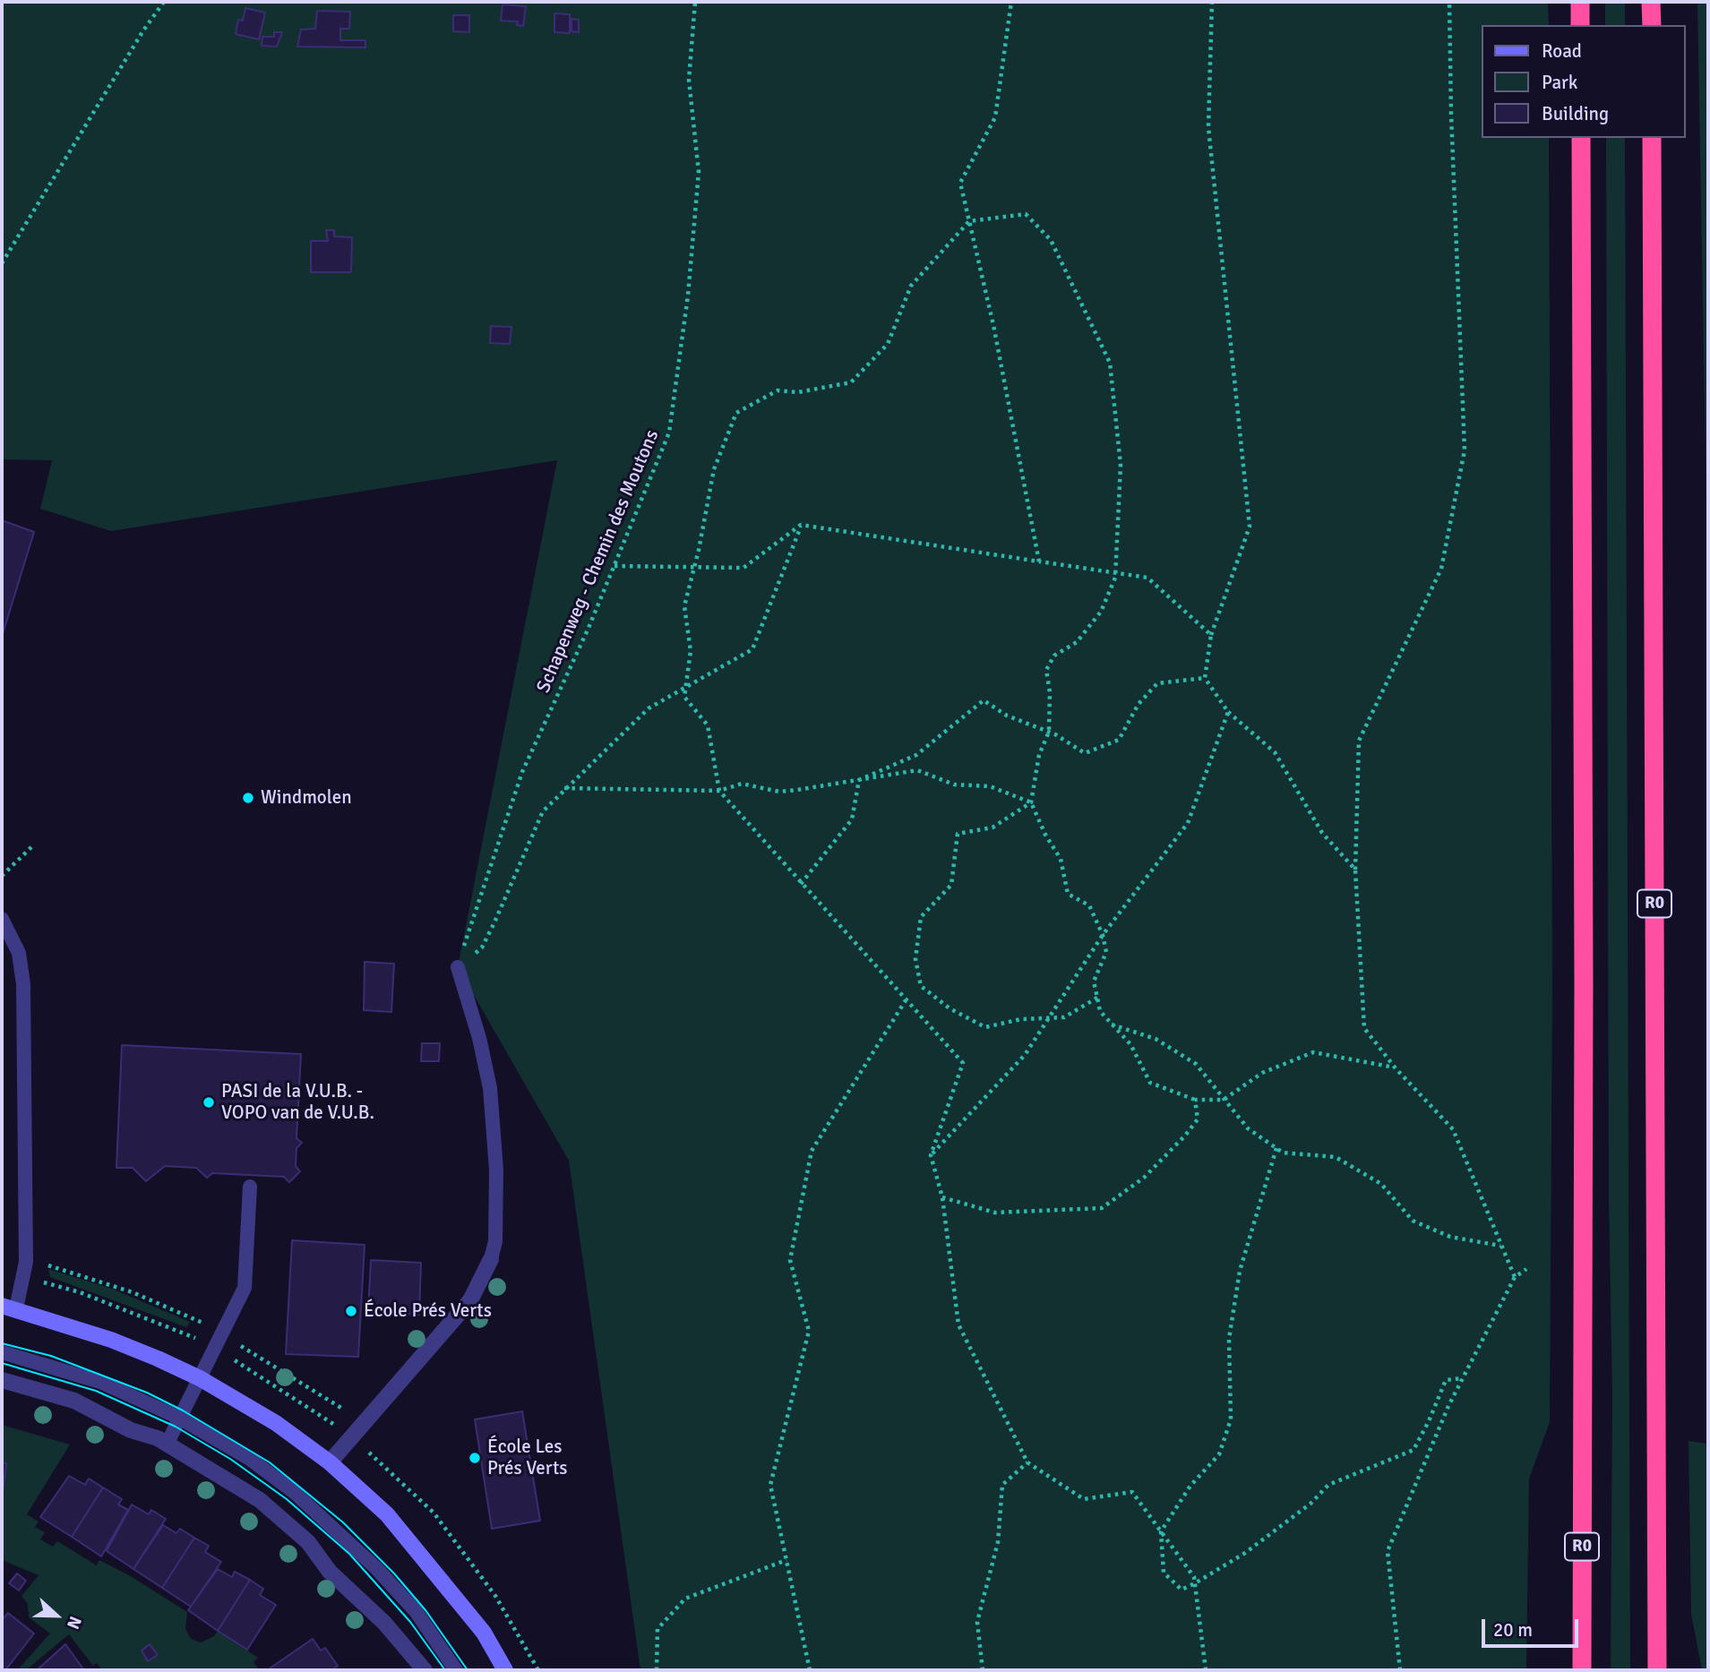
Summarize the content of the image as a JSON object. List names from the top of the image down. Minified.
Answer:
{"streets":{"highway":["R0"],"path":["Schapenweg - Chemin des Moutons"]},"places":["Windmolen","PASI de la V.U.B. - VOPO van de V.U.B.","École Prés Verts","École Les Prés Verts"],"legend":["Road","Park","Building"],"scale_bar":"20 m","north":"right"}
